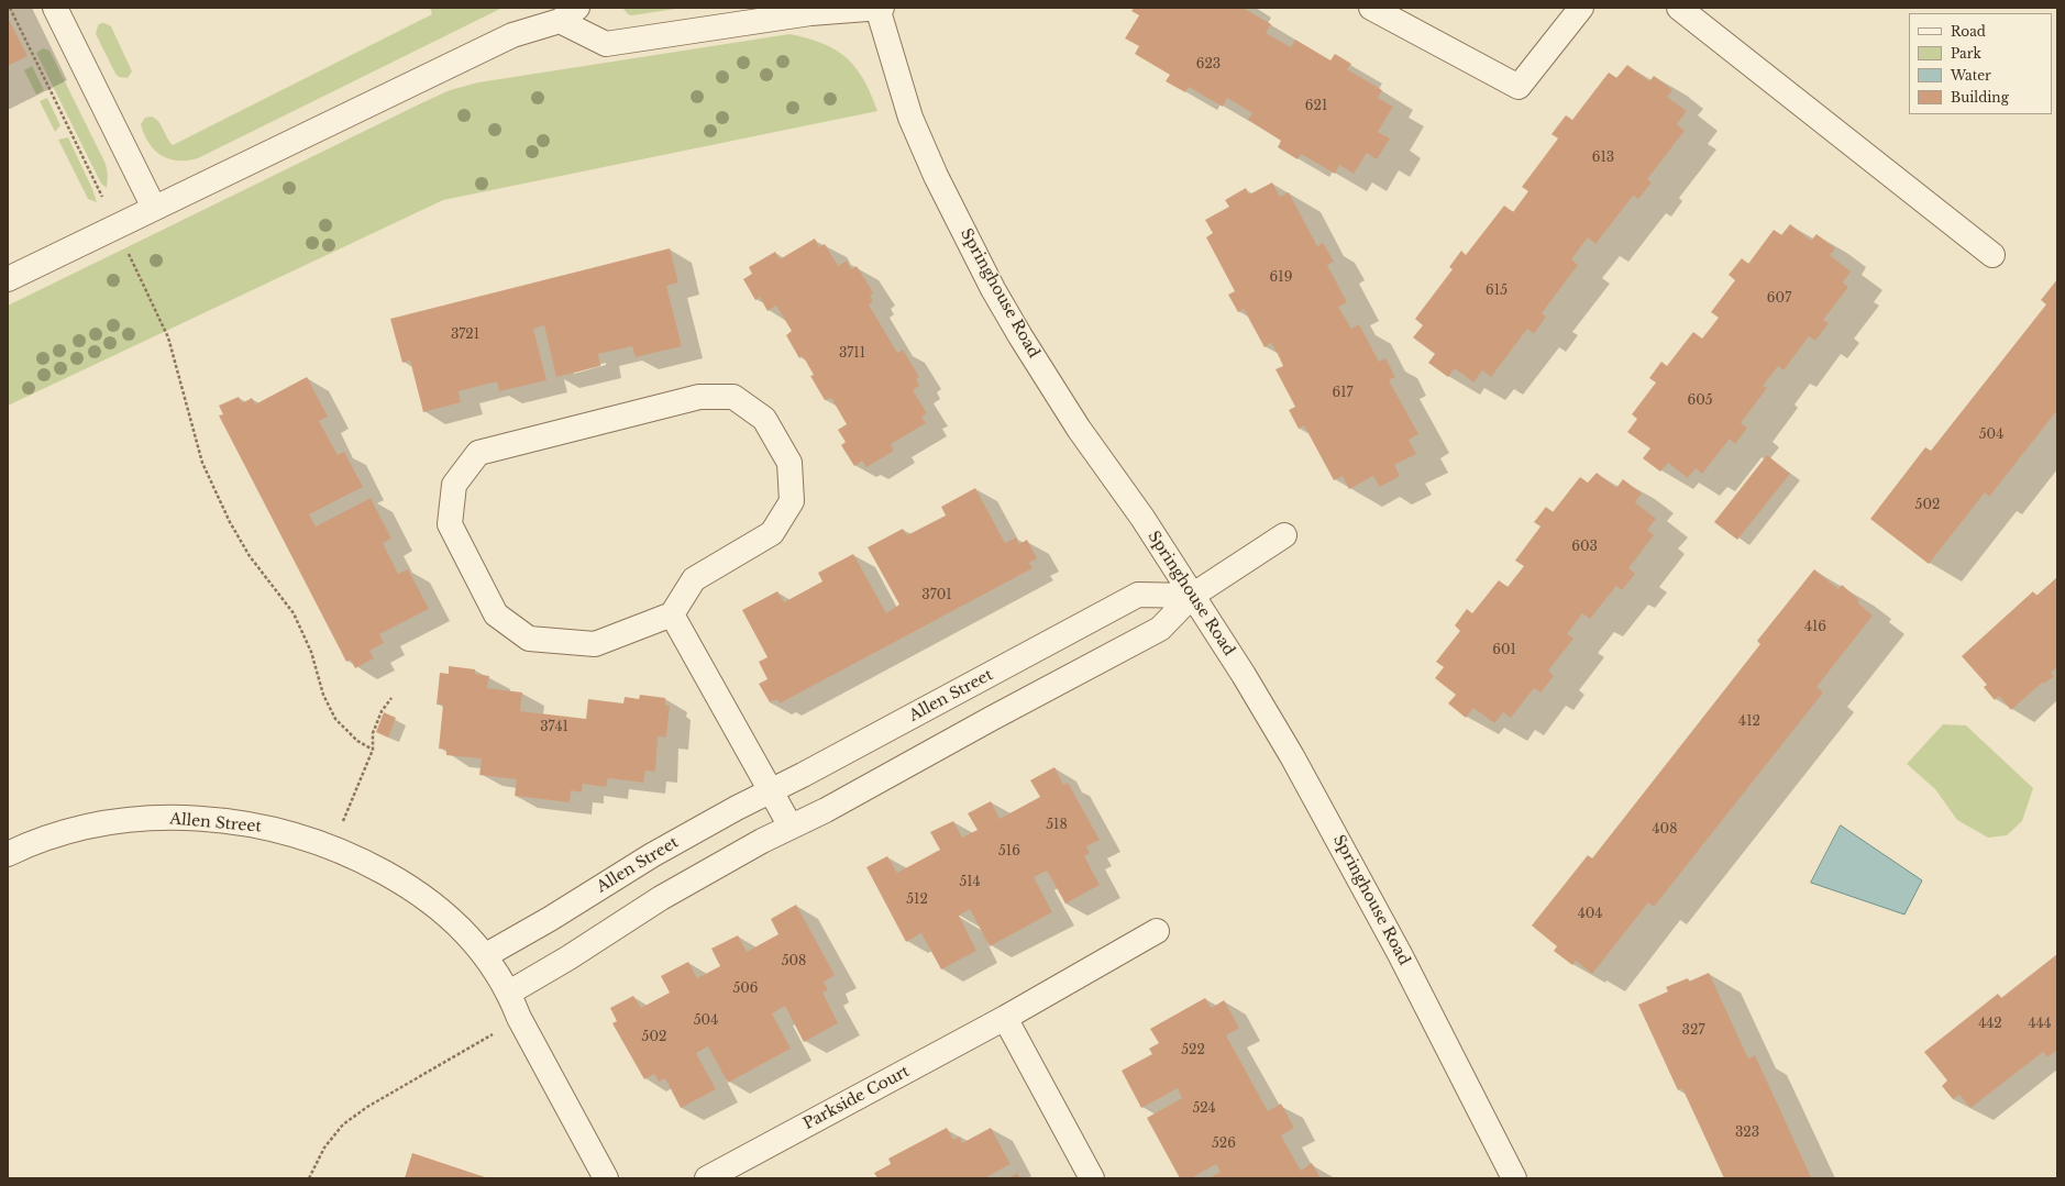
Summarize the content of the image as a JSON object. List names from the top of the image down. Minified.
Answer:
{"streets":{"street":["Springhouse Road","Allen Street","Parkside Court"]},"crossings":[["Springhouse Road","Allen Street"]],"house_numbers":["623","621","613","619","615","607","3721","3711","617","605","504","502","603","3701","416","601","412","3741","518","408","516","514","512","404","508","506","504","442","444","327","502","522","524","323","526"],"legend":["Road","Park","Water","Building"]}
